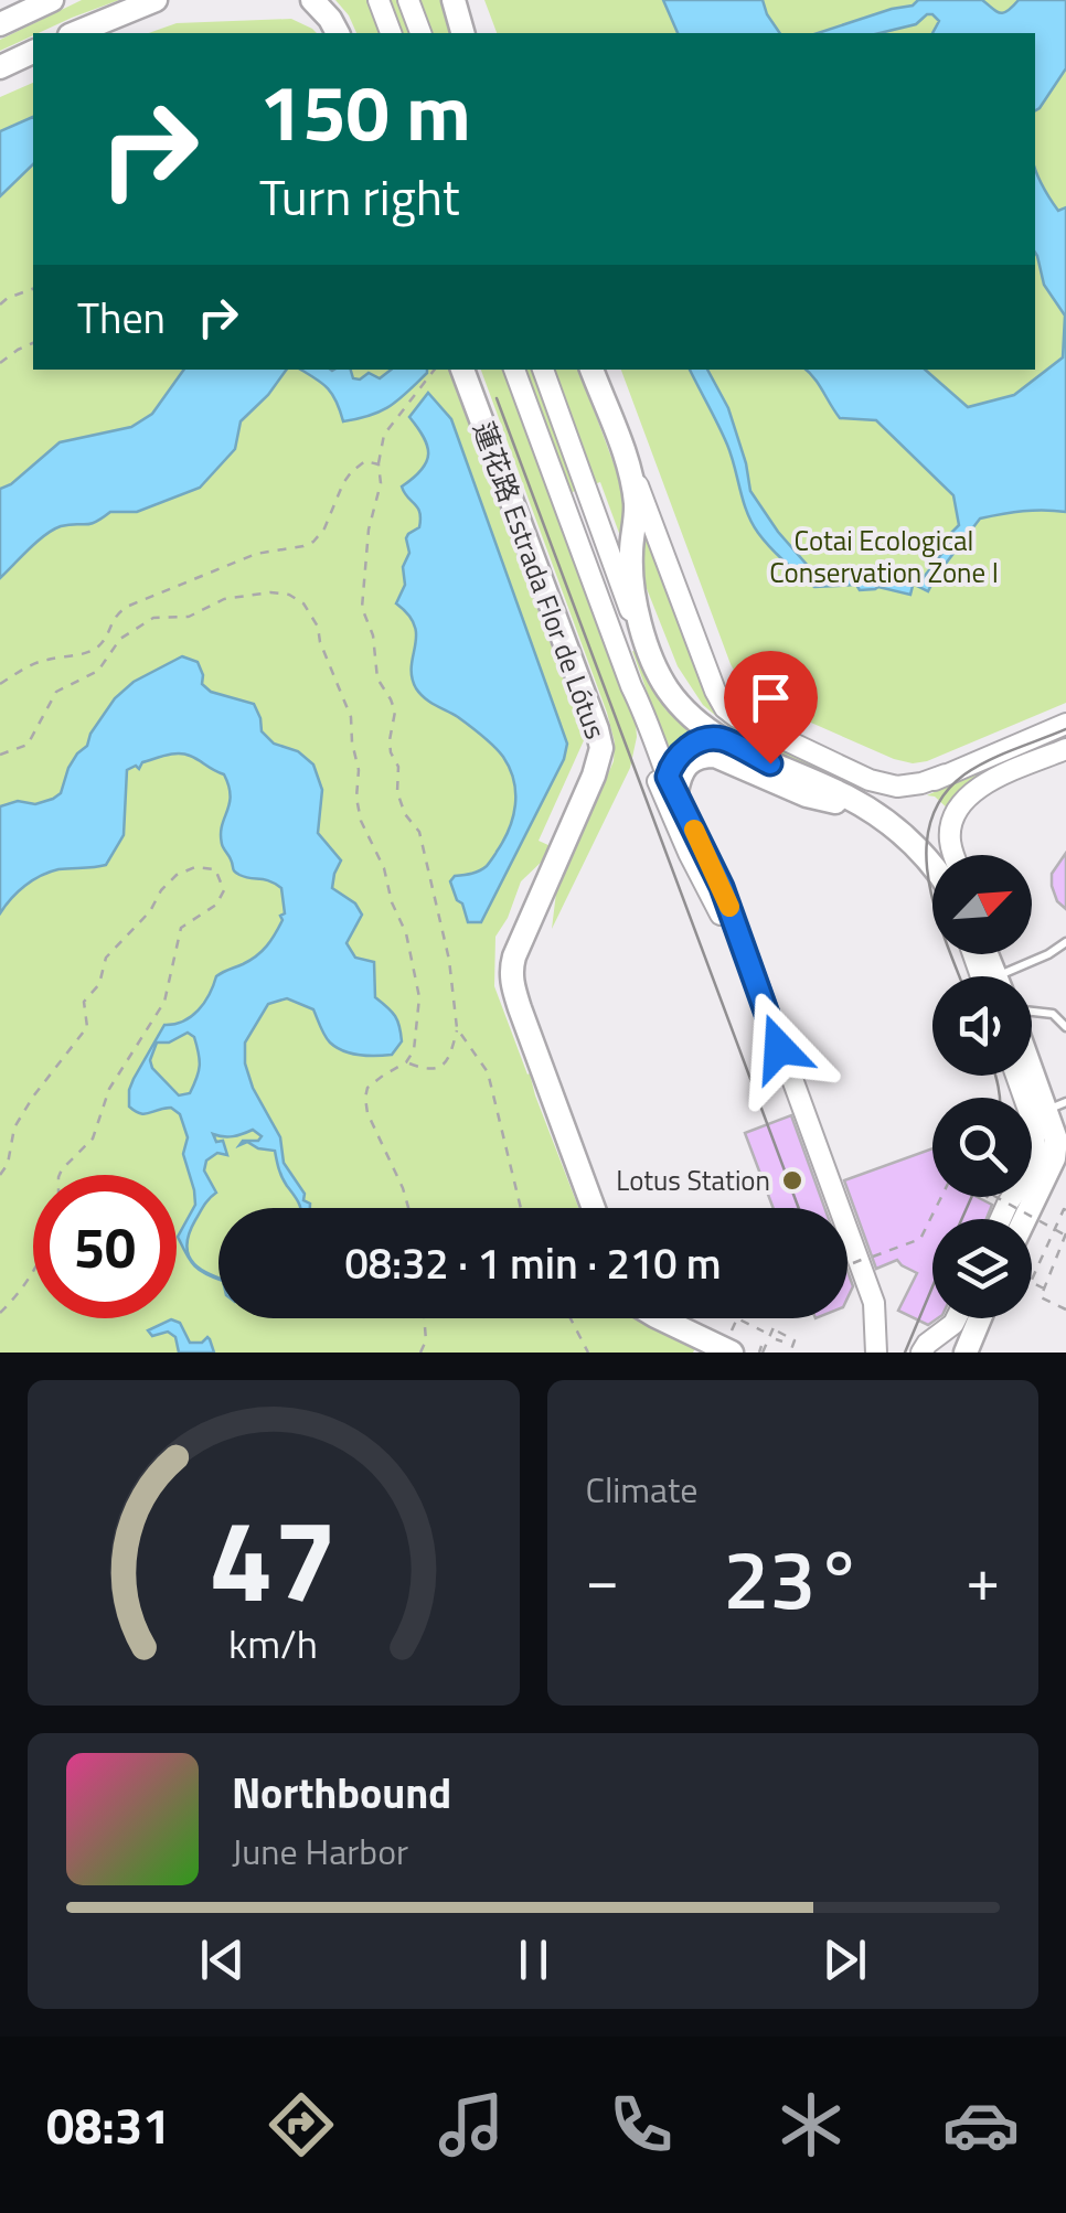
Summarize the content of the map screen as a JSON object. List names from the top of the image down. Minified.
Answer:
{"streets":{"main road":["蓮花路 Estrada Flor de Lótus"]},"parks":["Cotai Ecological Conservation Zone I"],"places":["Lotus Station"],"north":"top right","page":{"turn":["150 m","Turn right"],"then":"Then","limit":"50","trip":"08:32 · 1 min · 210 m","tile":"Climate","heat":["−","23°","+"],"song":["Northbound","June Harbor"],"tabs":"08:31","gauge":["47","km/h"]}}
